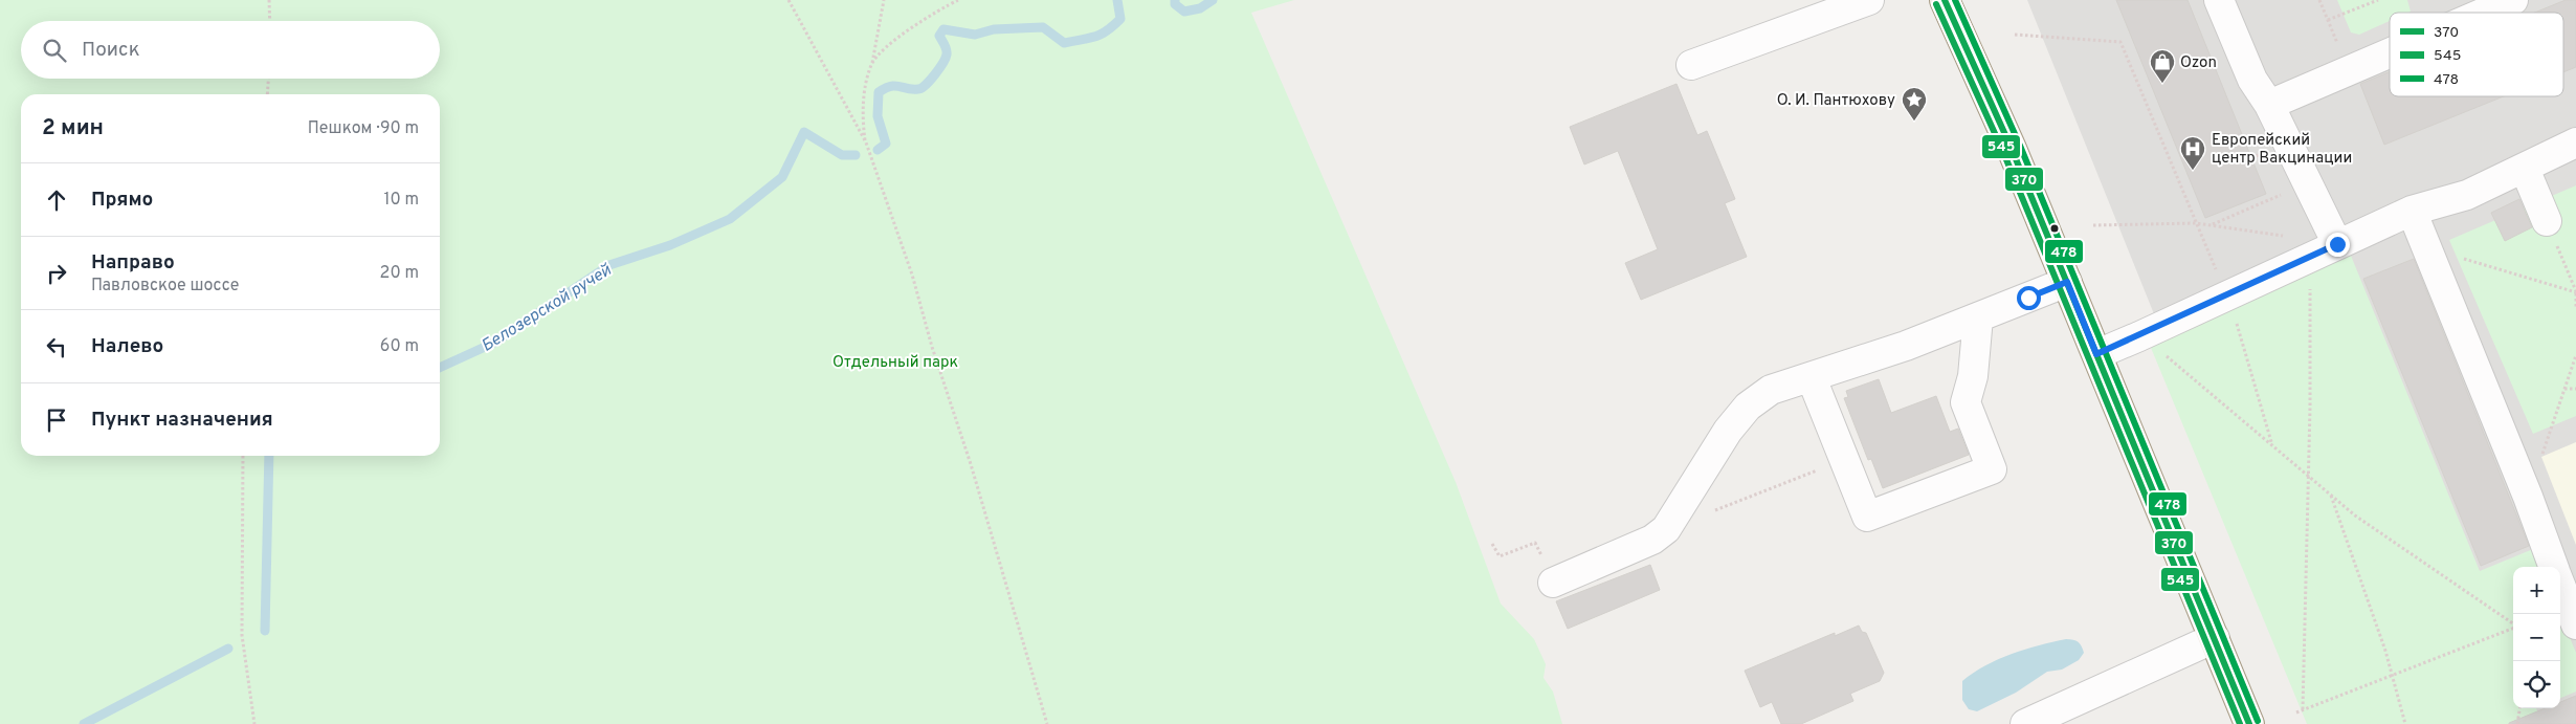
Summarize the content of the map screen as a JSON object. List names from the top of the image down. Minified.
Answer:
{"water":["Белозерской ручей"],"parks":["Отдельный парк"],"places":{"shop":["Ozon"],"place":["О. И. Пантюхову"],"hospital":["Европейский центр Вакцинации"]},"lines":["transit line 370","transit line 478","transit line 545"],"legend":["370","545","478"],"page":{"search":"Поиск","heading":["2 мин","Пешком · 90 m"],"list":[["Прямо","10 m"],["Направо","Павловское шоссе","20 m"],["Налево","60 m"],"Пункт назначения"],"map_buttons":["+","−"]}}
